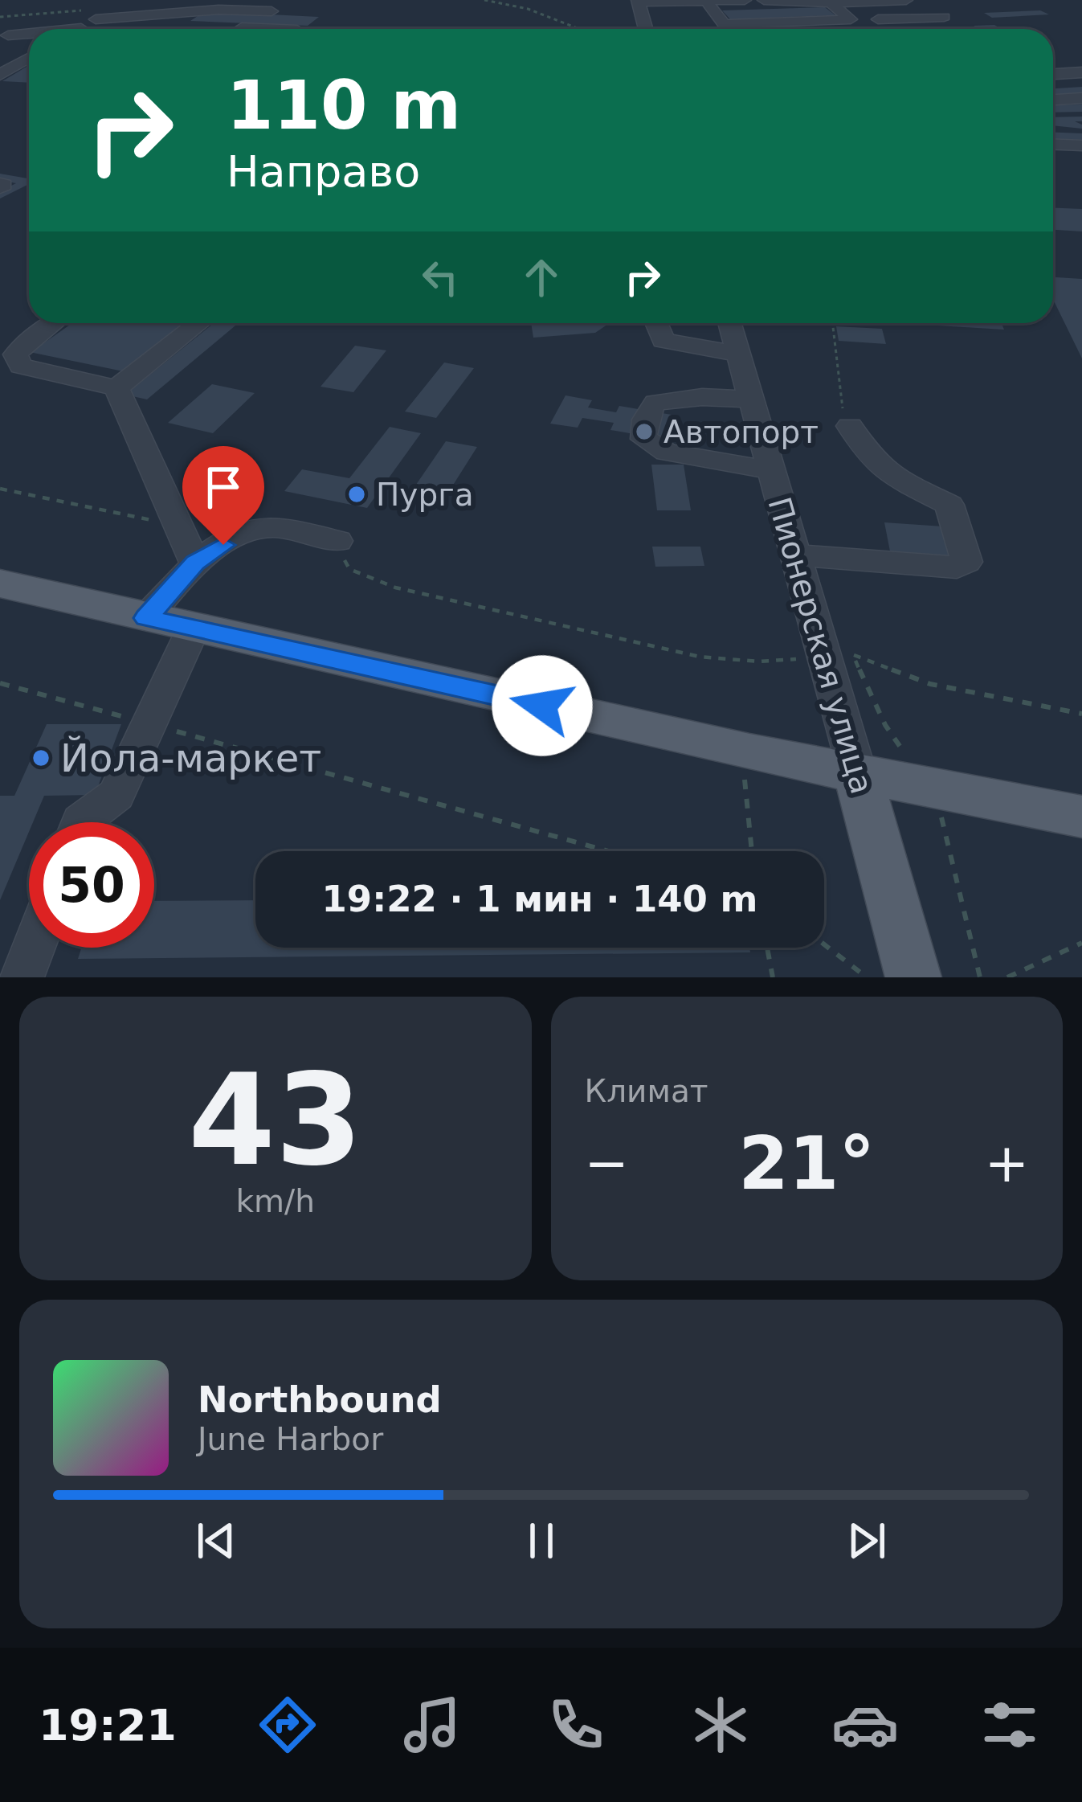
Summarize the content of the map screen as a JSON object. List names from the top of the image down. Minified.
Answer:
{"streets":{"main road":["Пионерская улица"]},"places":["Автопорт","Пурга","Йола-маркет"],"page":{"turn":["110 m","Направо"],"limit":"50","trip":"19:22 · 1 мин · 140 m","tile":[["43","km/h"],"Климат"],"heat":["−","21°","+"],"song":["Northbound","June Harbor"],"tabs":"19:21"}}
